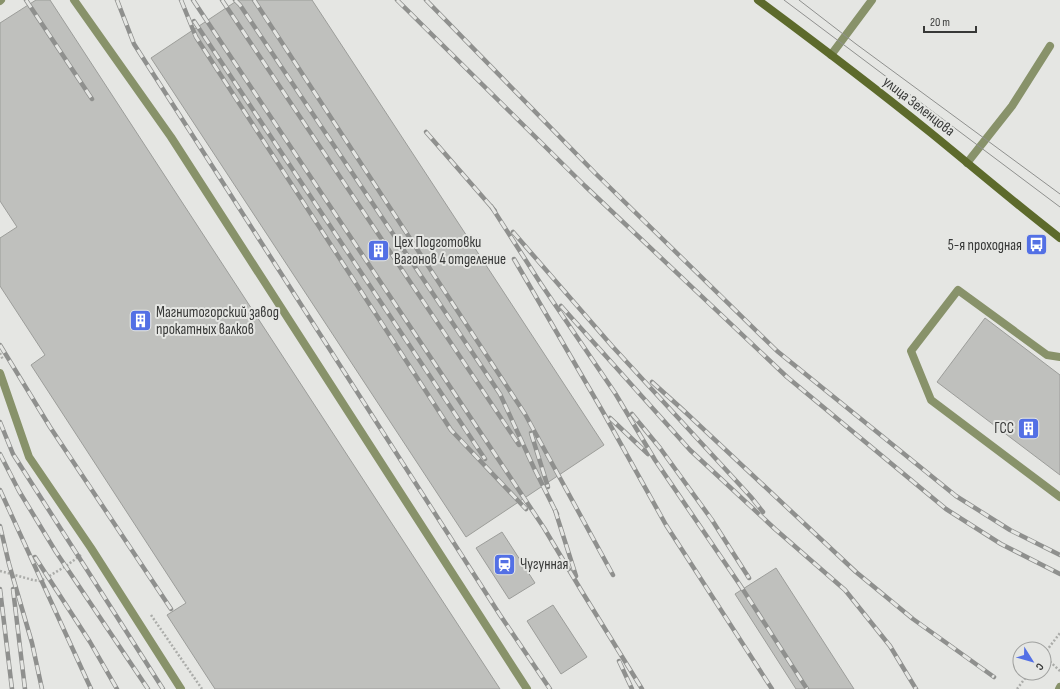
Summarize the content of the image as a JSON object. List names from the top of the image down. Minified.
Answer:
{"streets":{"main road":["улица Зеленцова"]},"places":{"bus stop":["5-я проходная"],"building":["Цех Подготовки Вагонов 4 отделение","Магнитогорский завод прокатных валков","ГСС"],"station":["Чугунная"]},"scale_bar":"20 m","north":"bottom right"}
